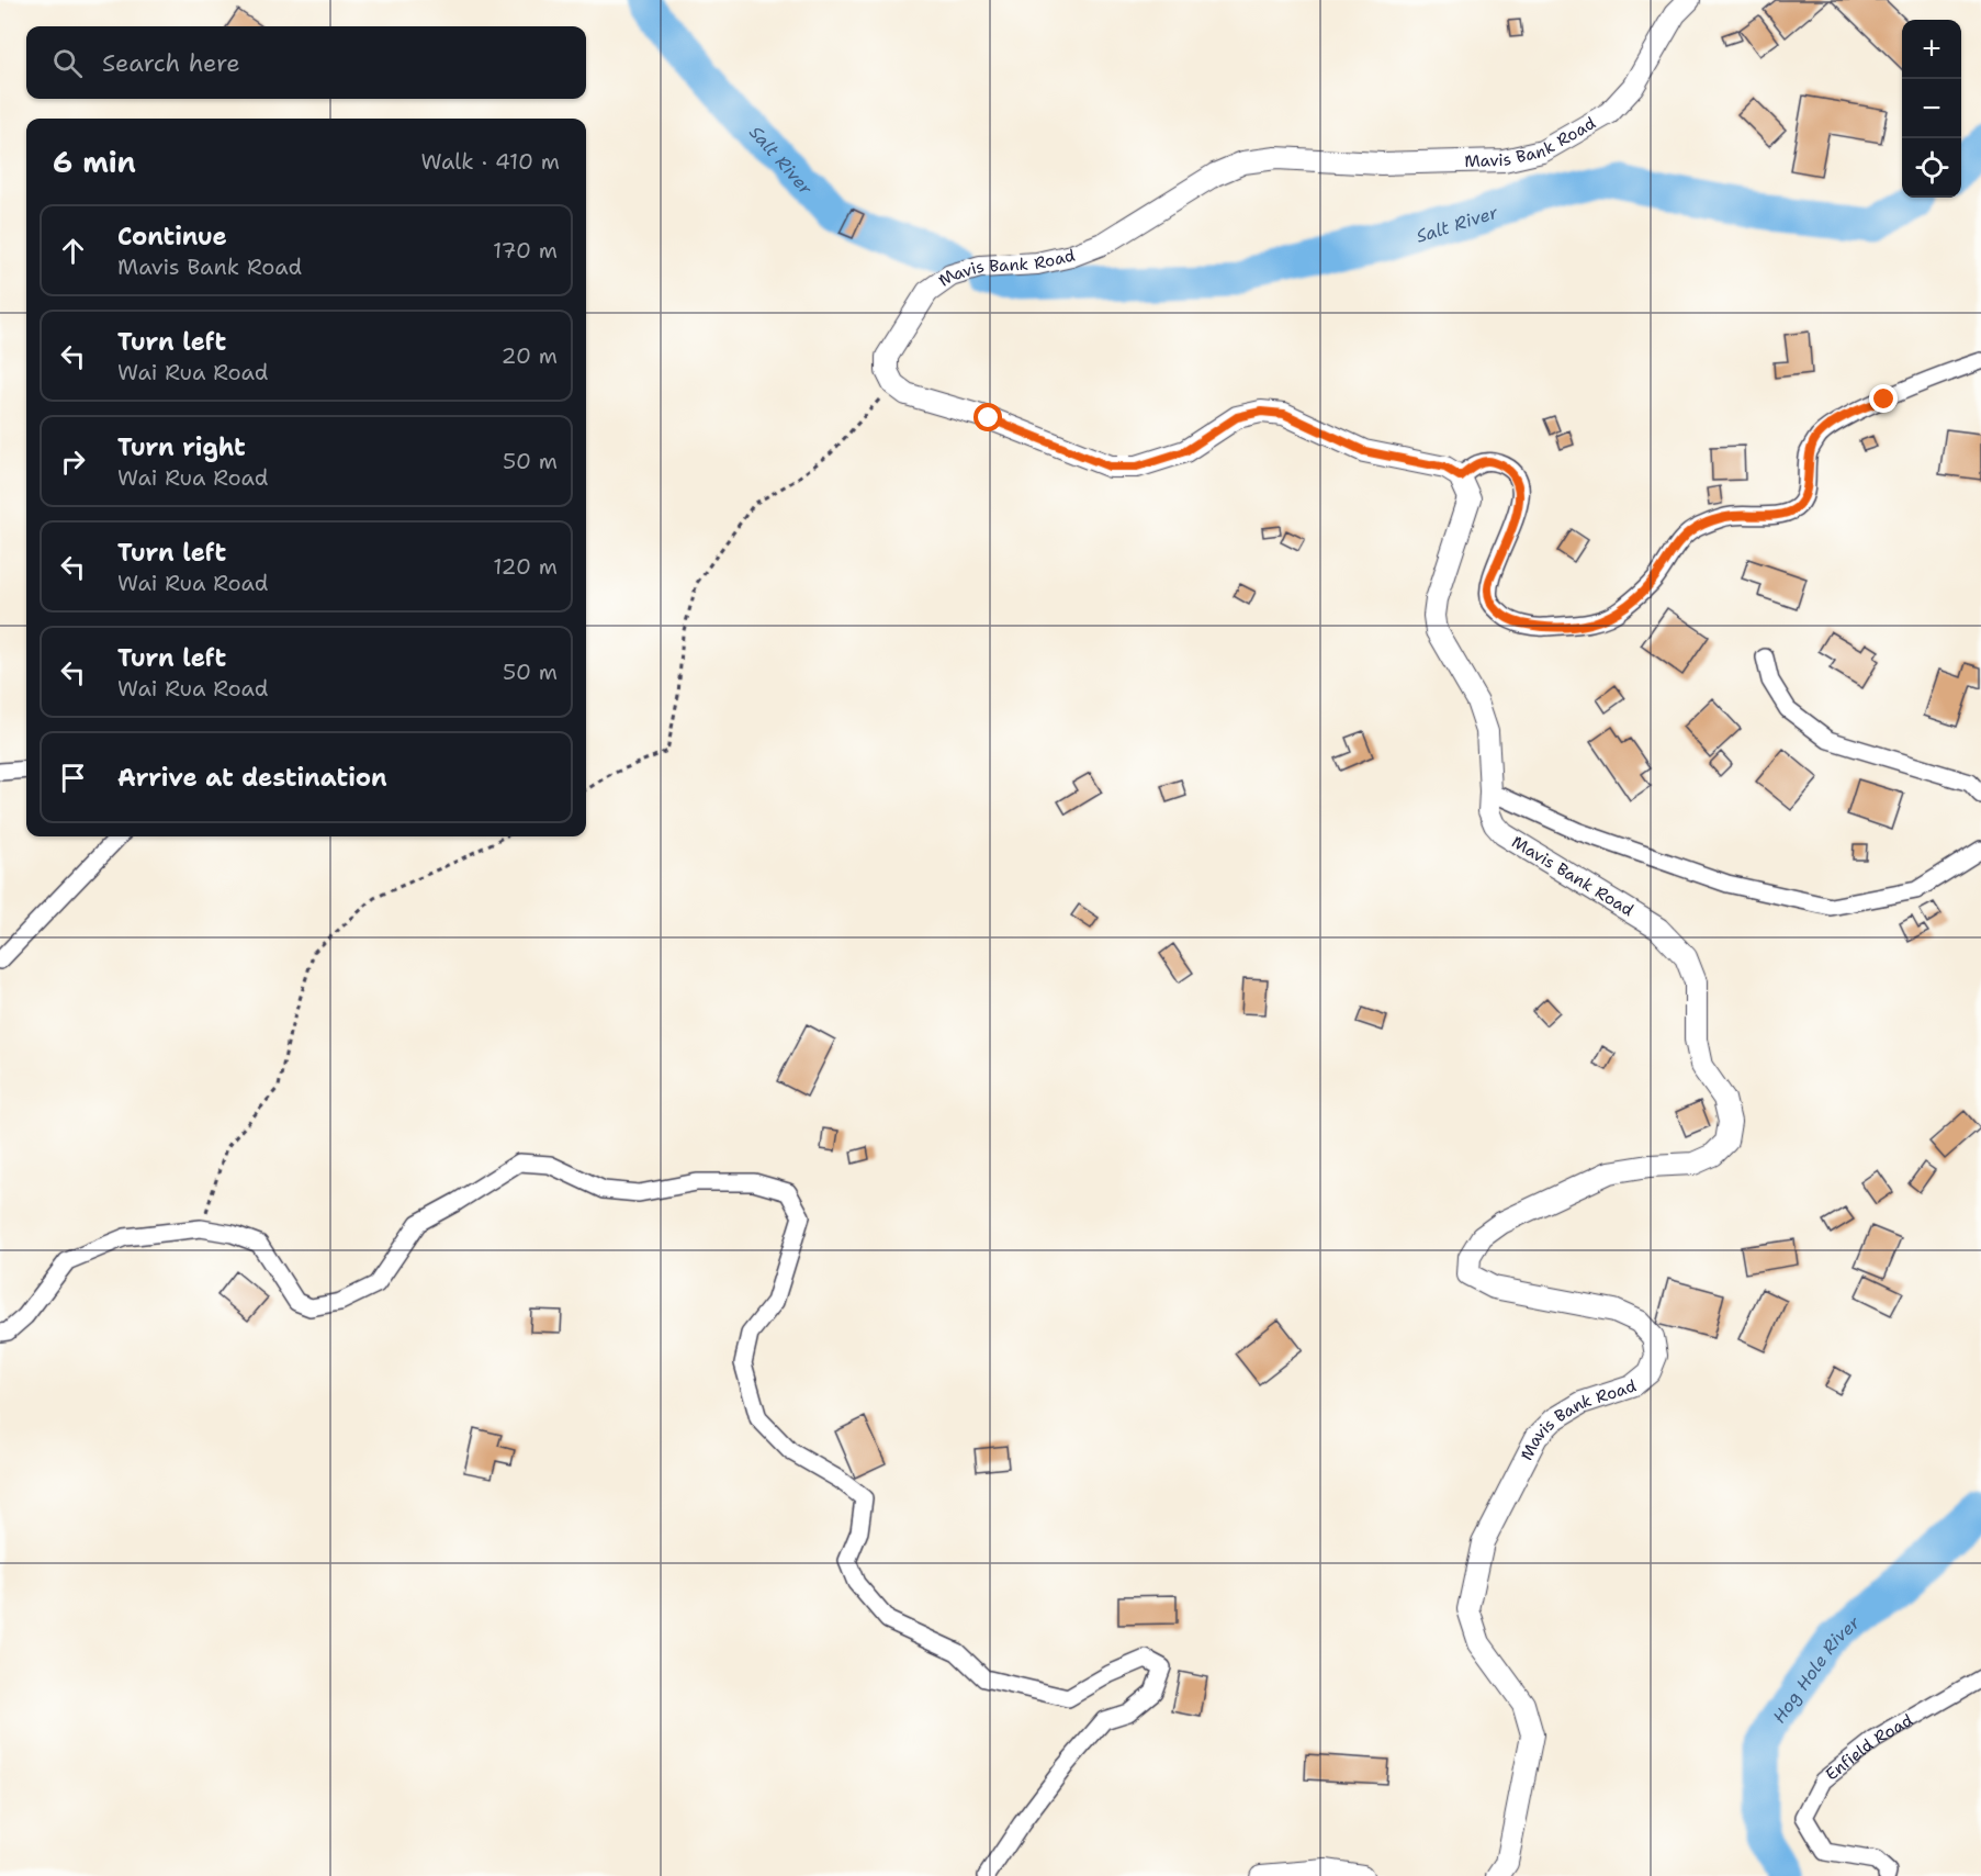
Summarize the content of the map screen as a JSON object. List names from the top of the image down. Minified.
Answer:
{"streets":{"street":["Mavis Bank Road","Enfield Road"]},"water":["Salt River","Hog Hole River"],"page":{"map_buttons":["+","−"],"search":"Search here","heading":["6 min","Walk · 410 m"],"list":[["Continue","Mavis Bank Road","170 m"],["Turn left","Wai Rua Road","20 m"],["Turn right","Wai Rua Road","50 m"],["Turn left","Wai Rua Road","120 m"],["Turn left","Wai Rua Road","50 m"],"Arrive at destination"]}}
